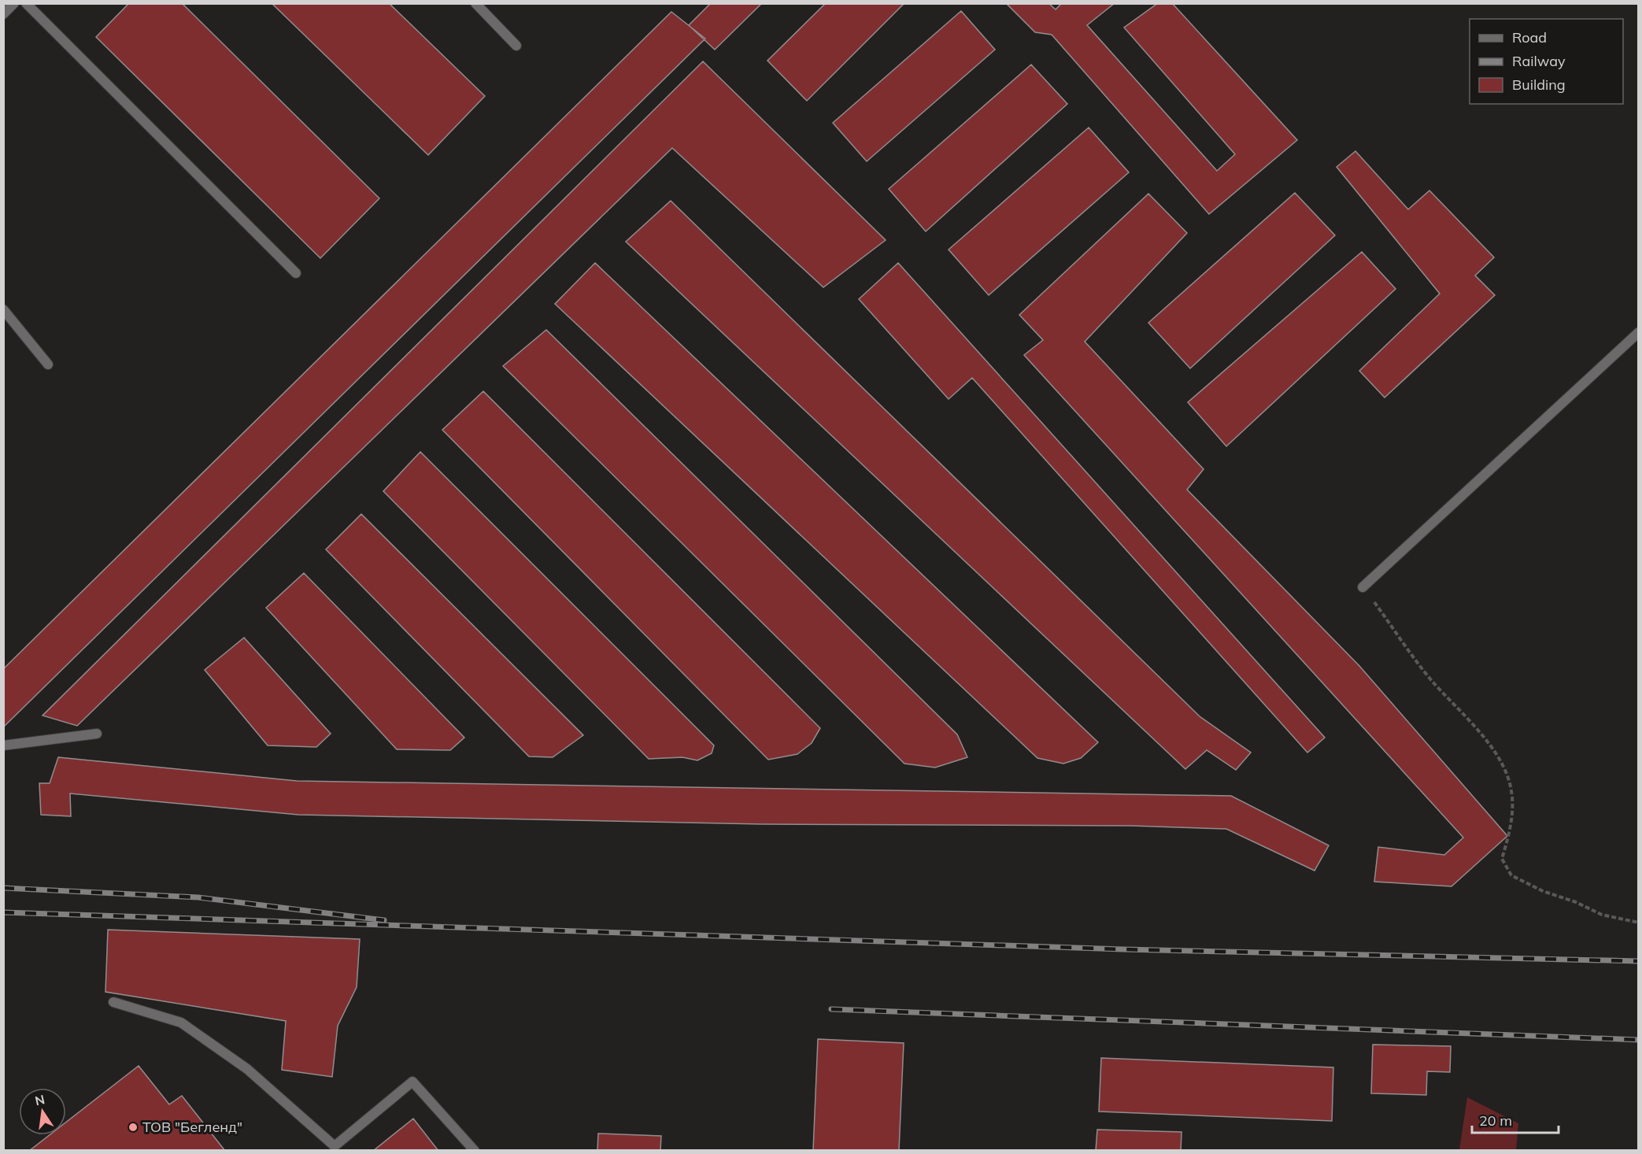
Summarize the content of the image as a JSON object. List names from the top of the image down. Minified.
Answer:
{"places":["ТОВ \"Бегленд\""],"legend":["Road","Railway","Building"],"scale_bar":"20 m","north":"top"}
